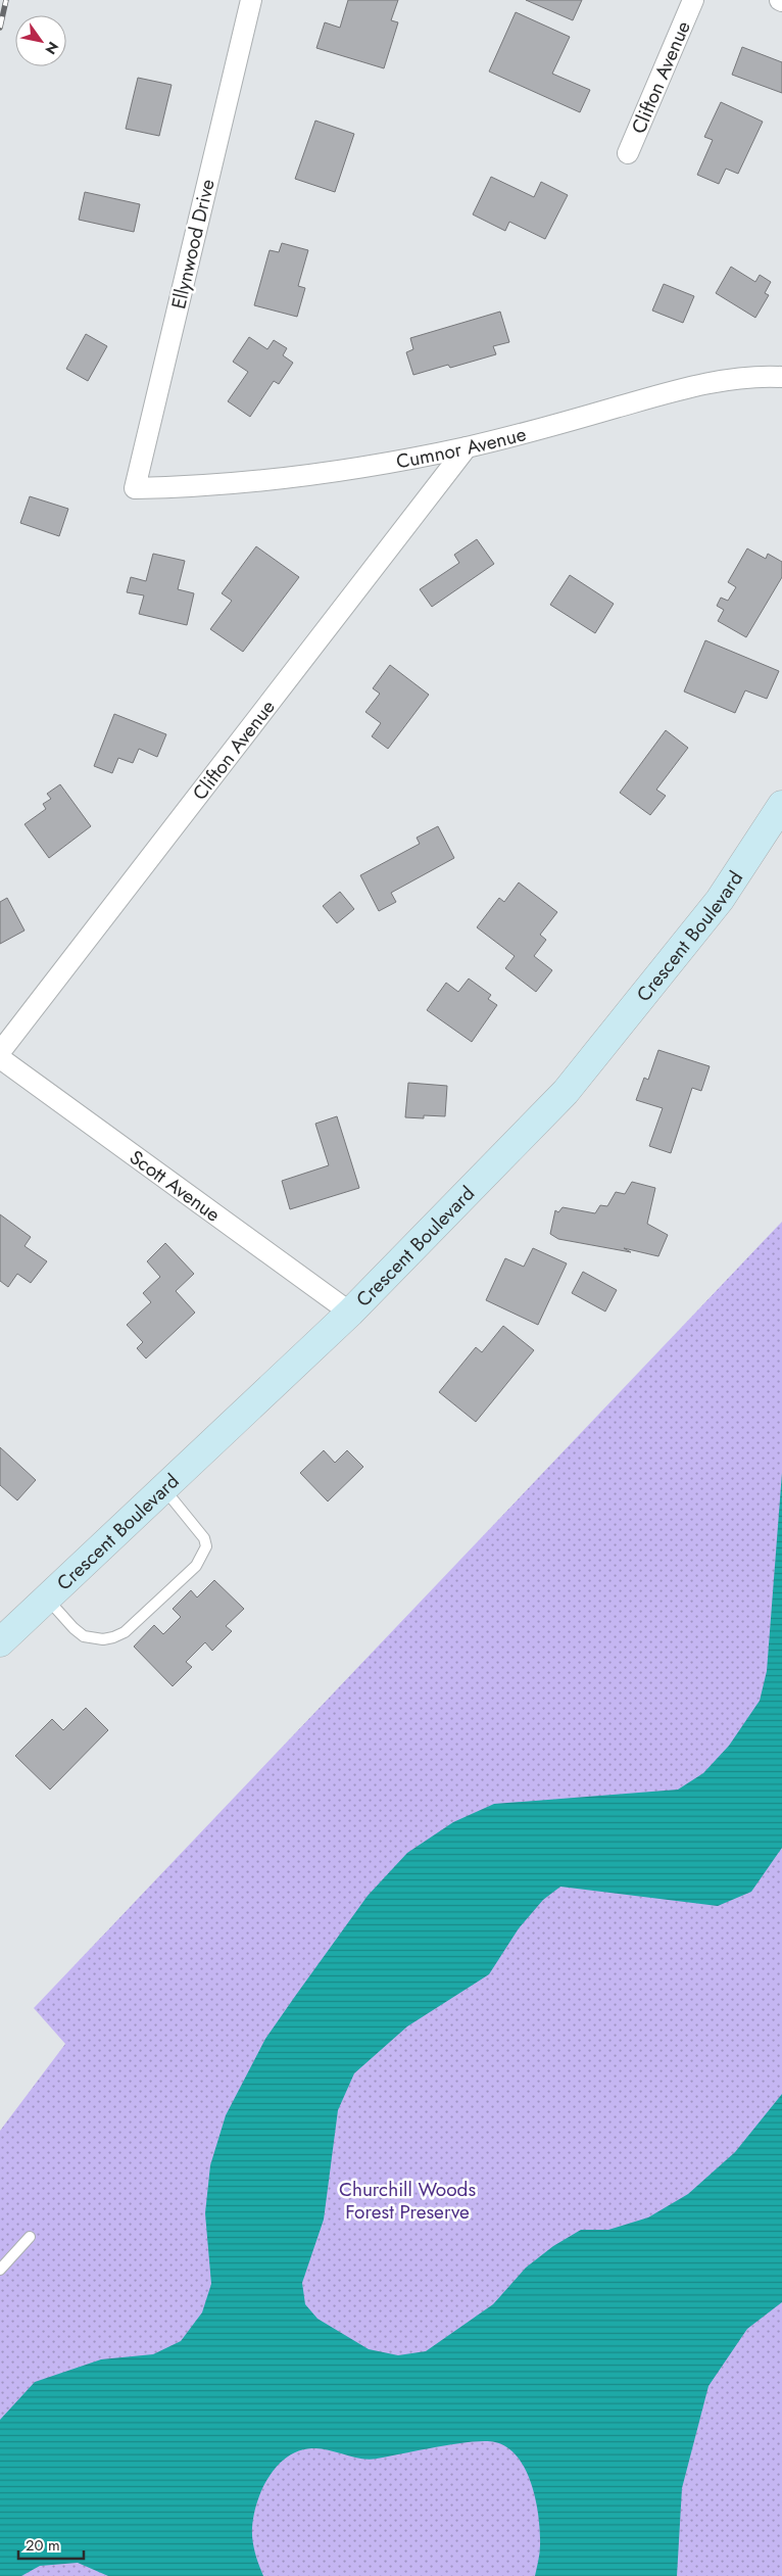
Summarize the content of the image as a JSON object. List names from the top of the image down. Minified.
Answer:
{"streets":{"street":["Clifton Avenue","Ellynwood Drive","Cumnor Avenue","Crescent Boulevard","Scott Avenue"]},"crossings":[["Clifton Avenue","Cumnor Avenue"],["Ellynwood Drive","Cumnor Avenue"],["Crescent Boulevard","Scott Avenue"]],"parks":["Churchill Woods Forest Preserve"],"scale_bar":"20 m","north":"bottom right"}
